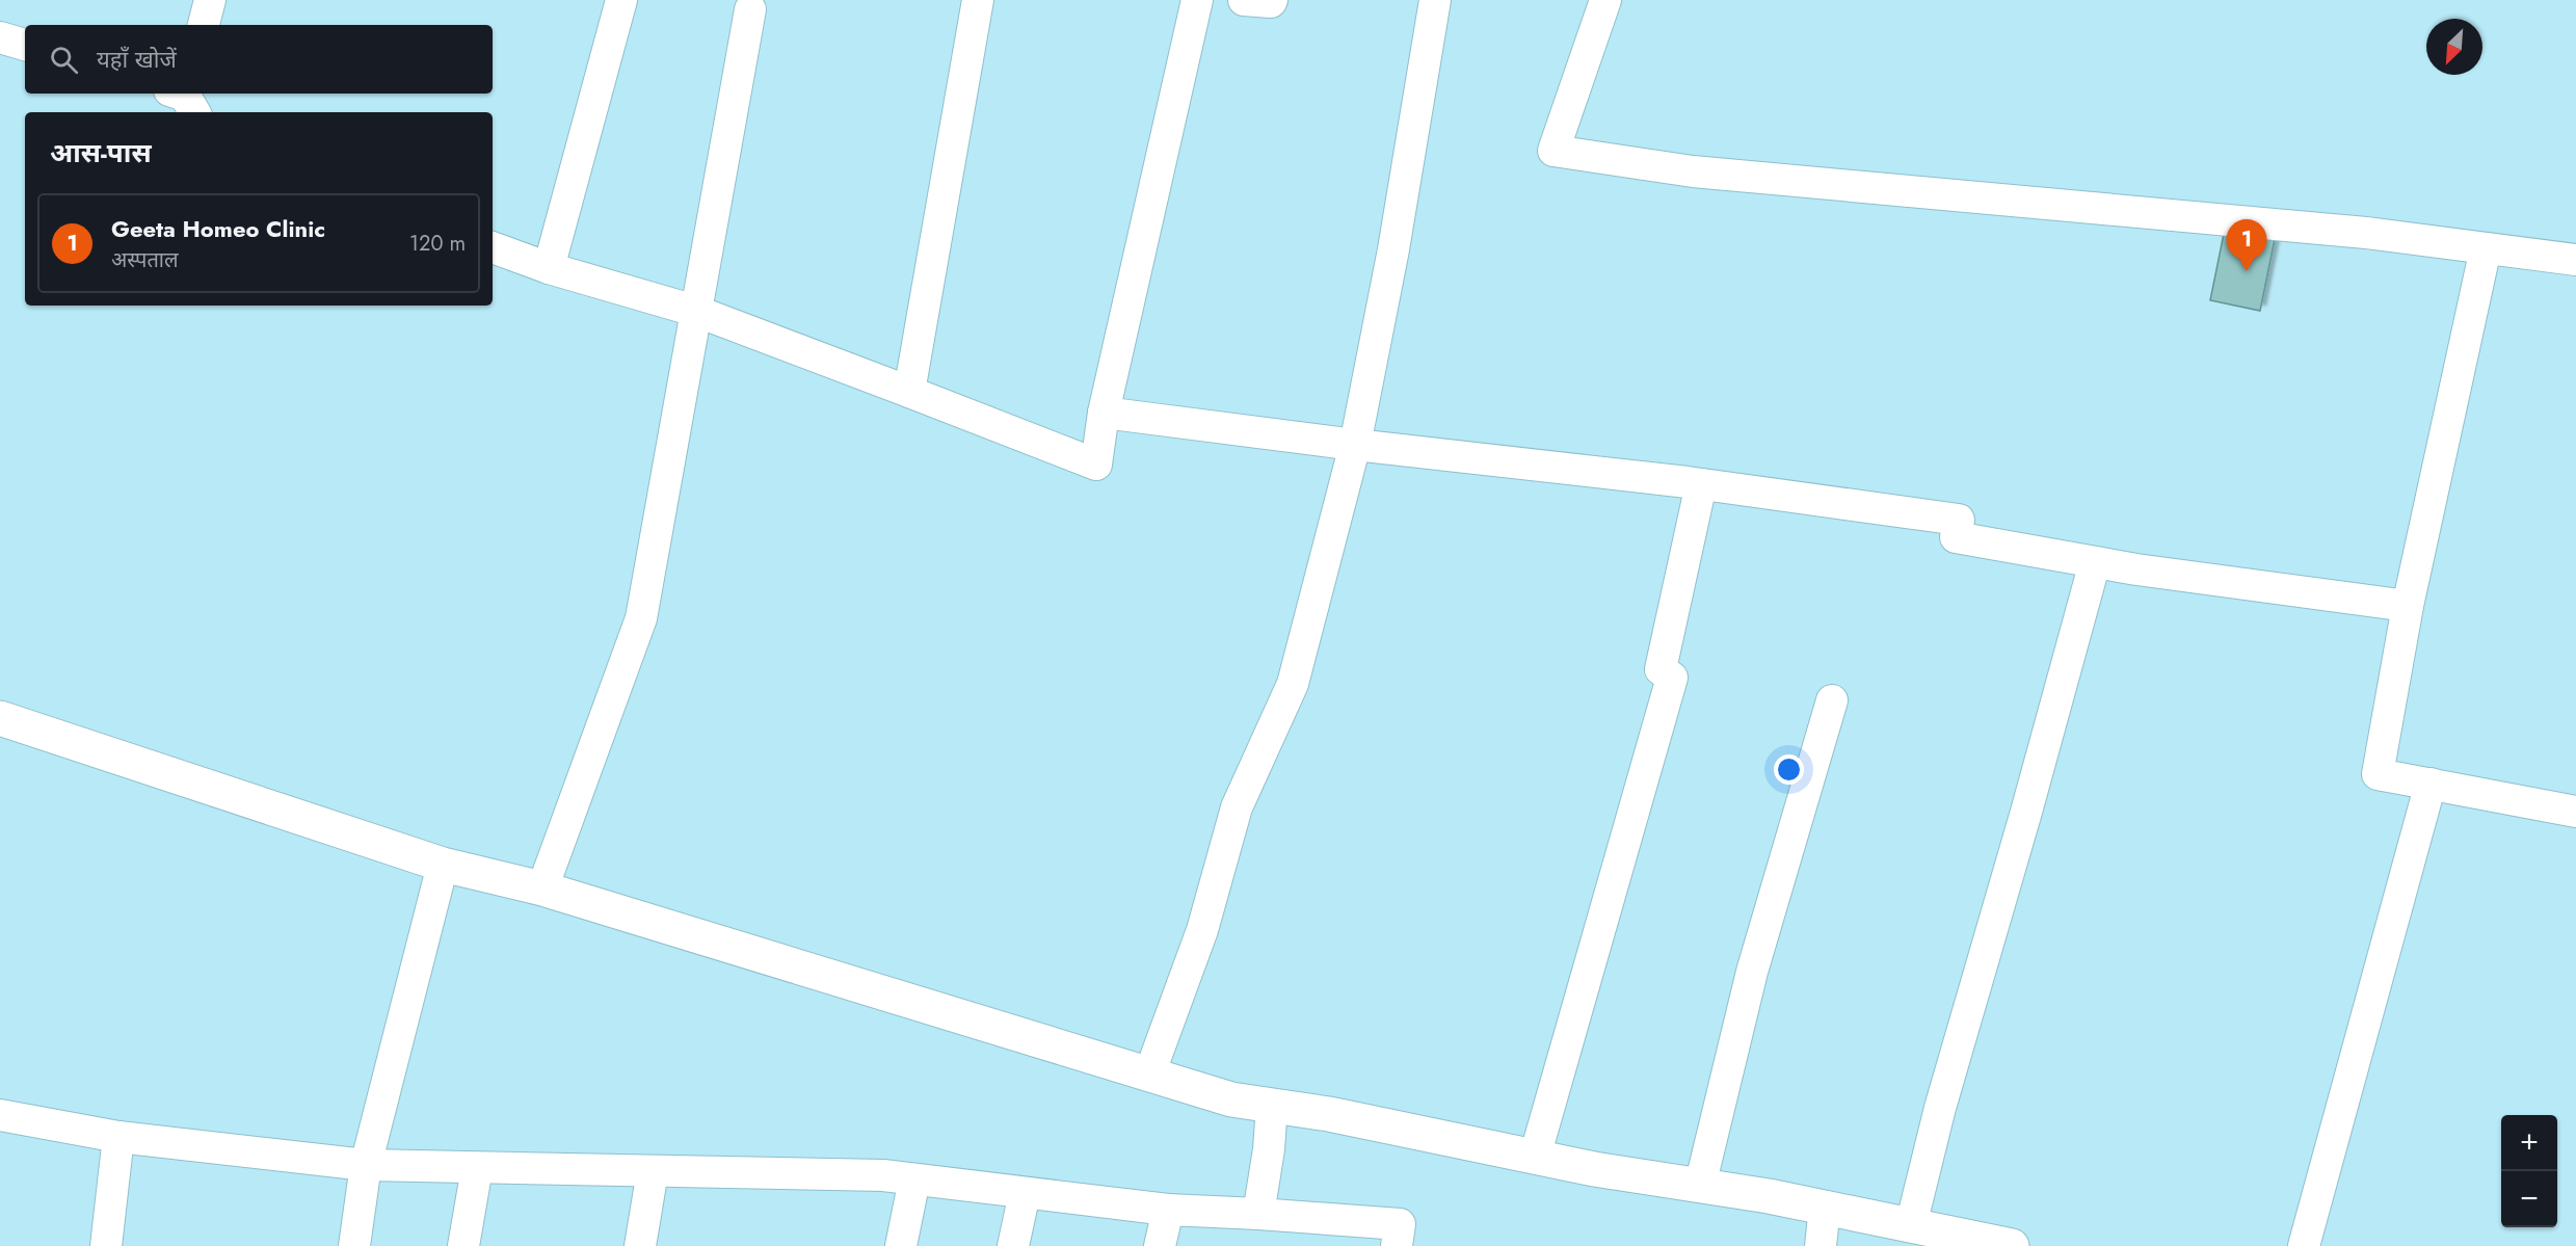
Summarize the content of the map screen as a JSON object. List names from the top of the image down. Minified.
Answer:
{"north":"bottom left","page":{"search":"यहाँ खोजें","heading":"आस-पास","list":[{"mark":"1","name":"Geeta Homeo Clinic","note":"अस्पताल","value":"120 m"}],"pins":"1","map_buttons":["+","−"]}}
